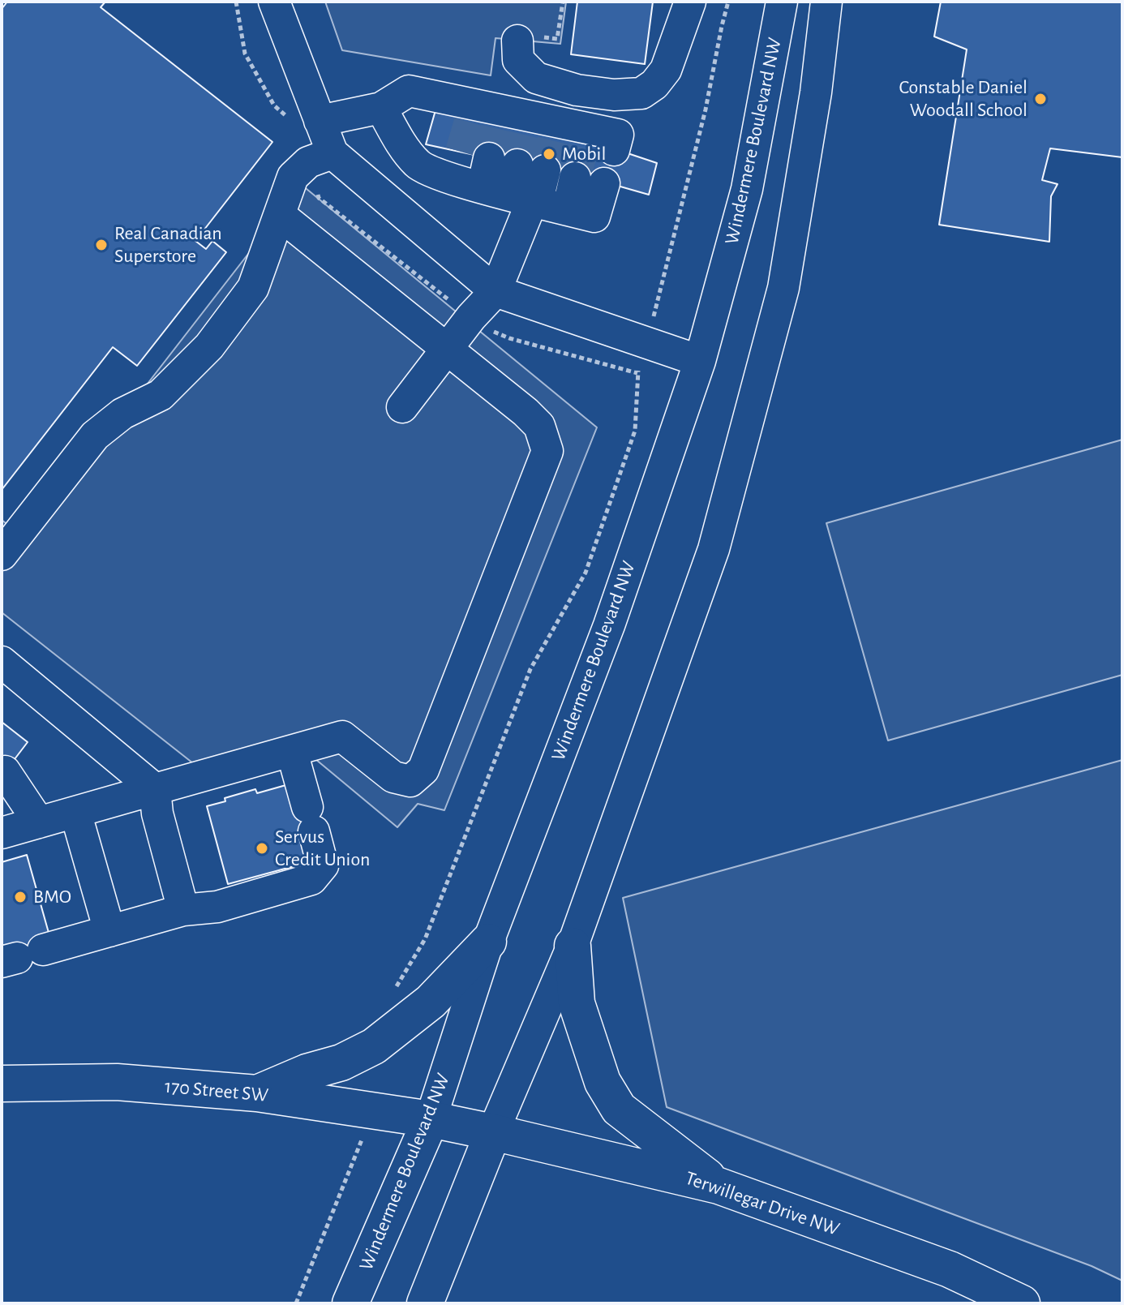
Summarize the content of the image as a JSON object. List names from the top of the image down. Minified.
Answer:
{"streets":{"main road":["Windermere Boulevard NW","170 Street SW","Terwillegar Drive NW"]},"crossings":[["Windermere Boulevard NW","170 Street SW"],["Windermere Boulevard NW","Terwillegar Drive NW"],["170 Street SW","Terwillegar Drive NW"]],"places":["Constable Daniel Woodall School","Mobil","Real Canadian Superstore","Servus Credit Union","BMO"]}
